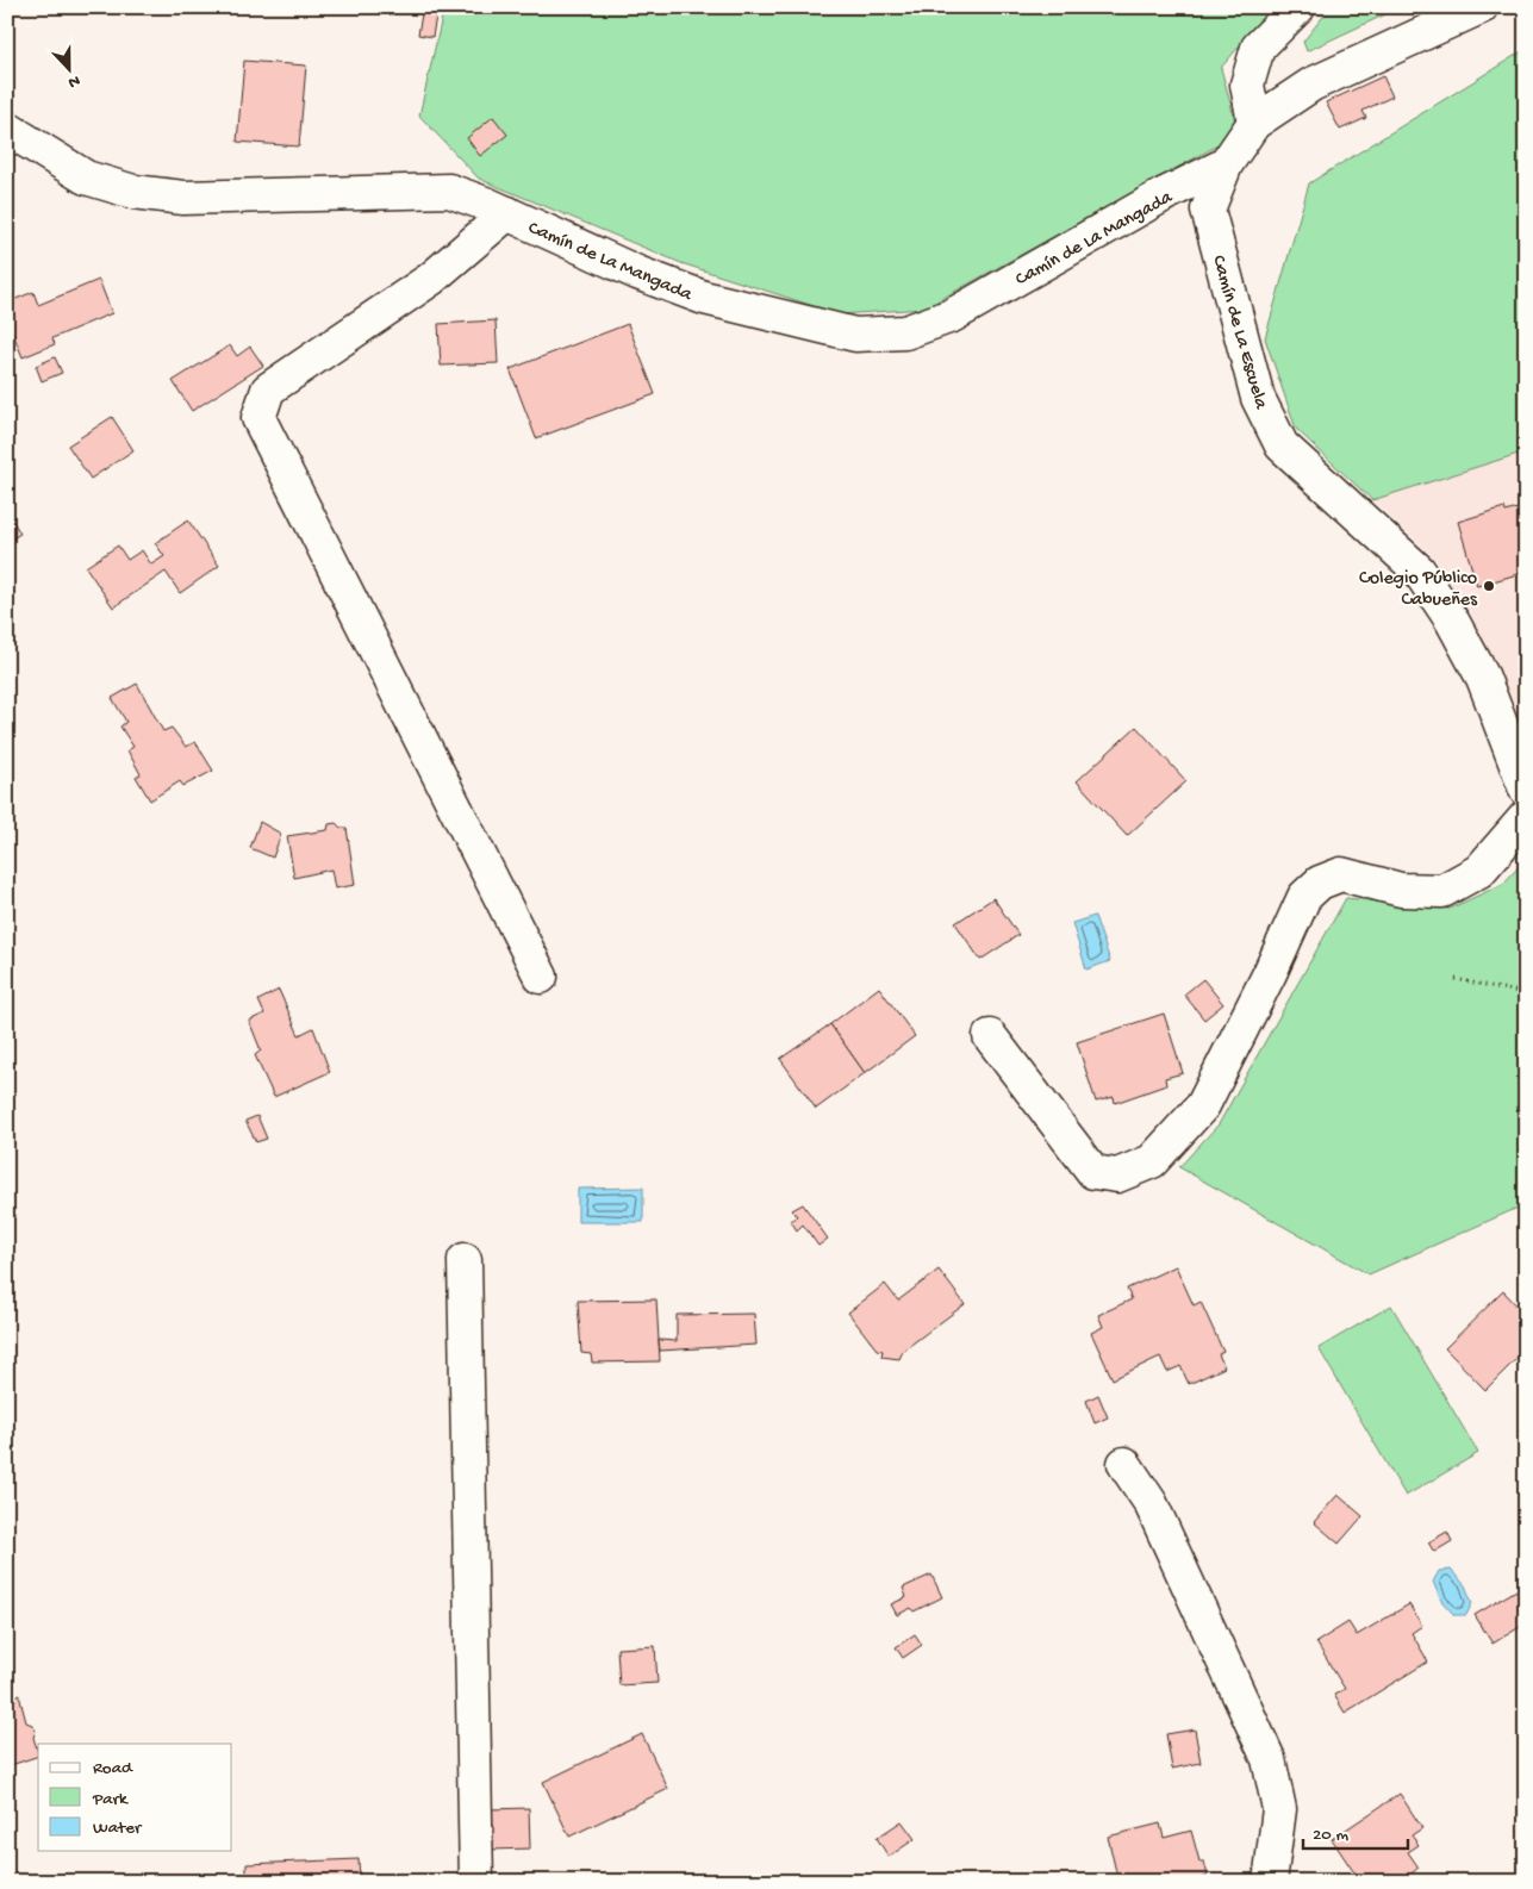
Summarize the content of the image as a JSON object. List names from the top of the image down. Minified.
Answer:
{"streets":{"street":["Camín de La Mangada","Camín de La Escuela"]},"crossings":[["Camín de La Mangada","Camín de La Escuela"]],"places":["Colegio Público Cabueñes"],"legend":["Road","Park","Water"],"scale_bar":"20 m","north":"bottom"}
